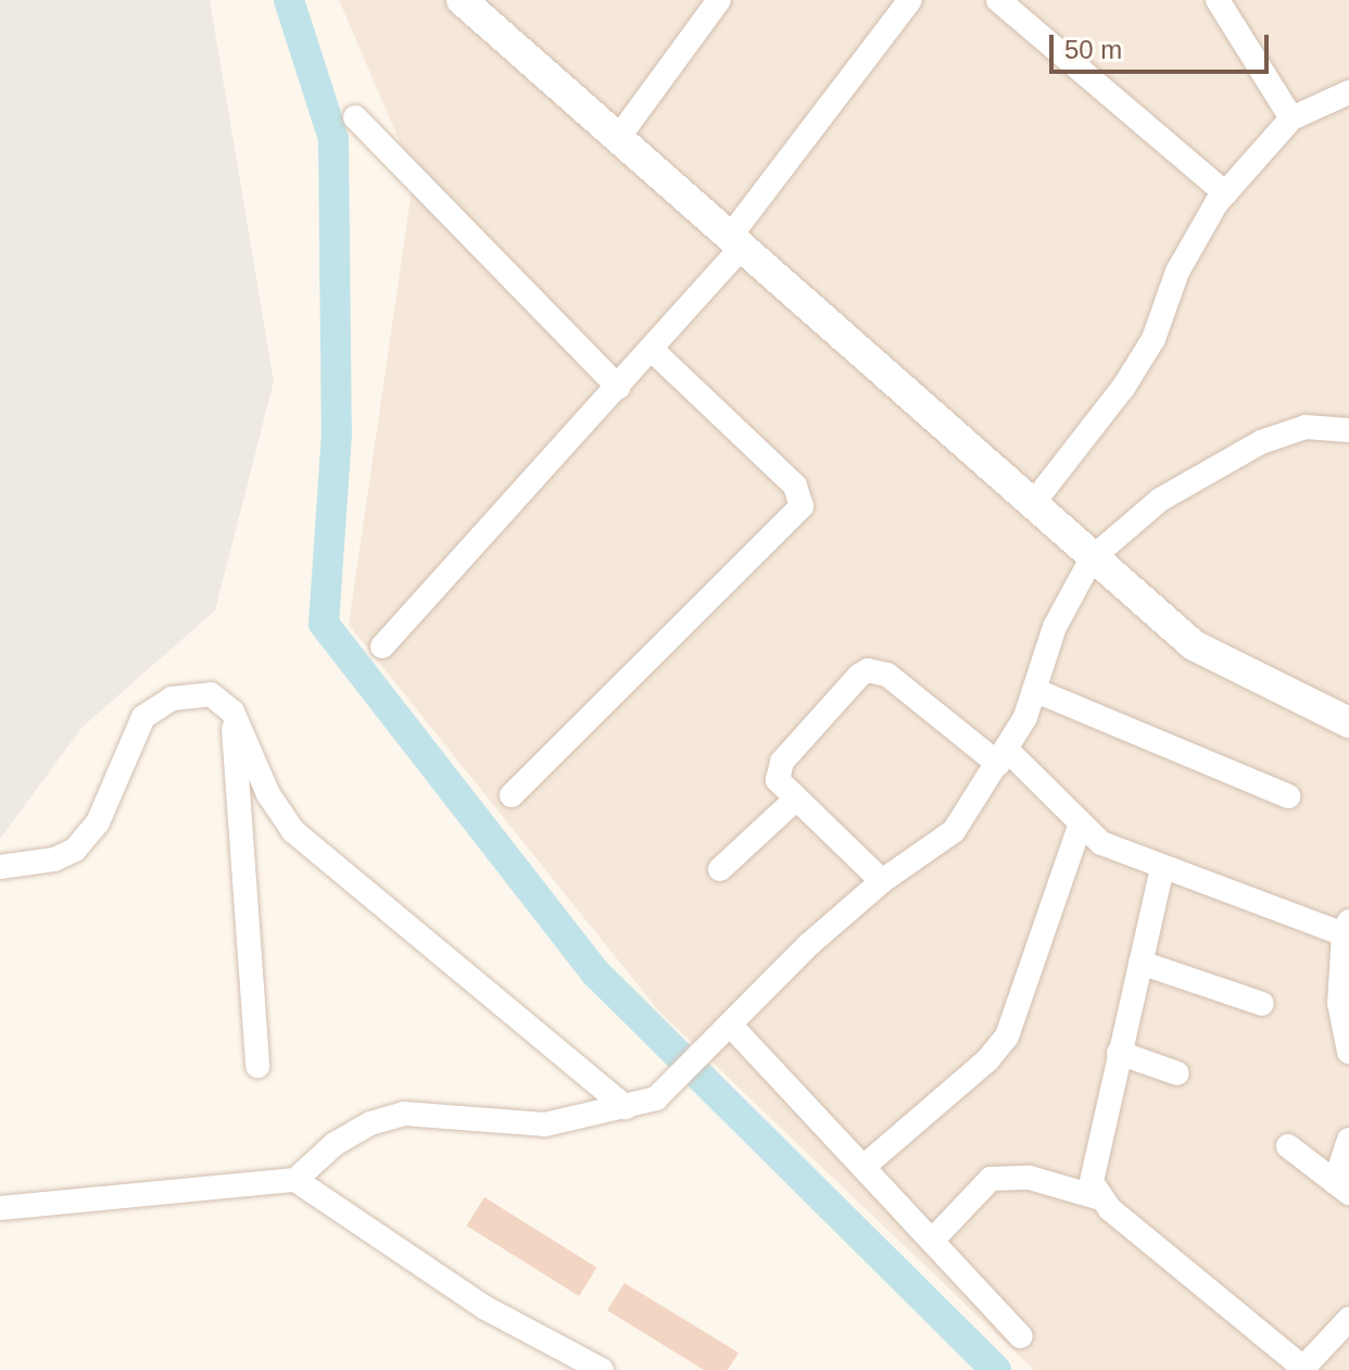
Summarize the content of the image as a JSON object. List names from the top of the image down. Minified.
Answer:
{"scale_bar":"50 m"}
